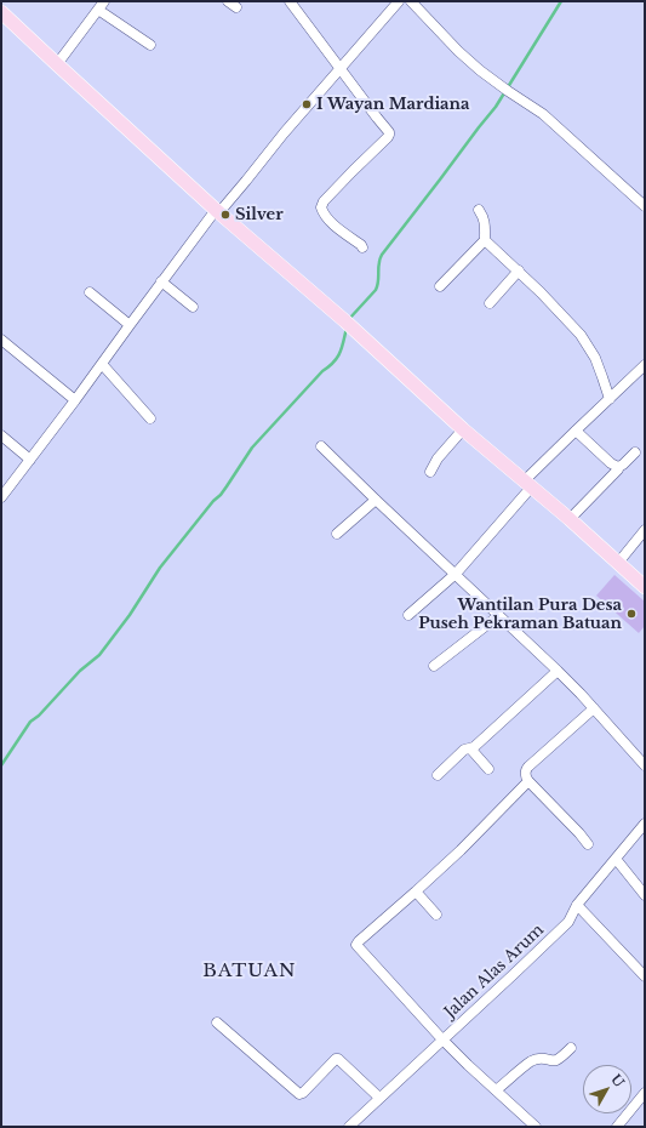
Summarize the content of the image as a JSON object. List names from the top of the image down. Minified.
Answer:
{"streets":{"street":["Jalan Alas Arum"]},"districts":["BATUAN"],"places":["I Wayan Mardiana","Silver","Wantilan Pura Desa Puseh Pekraman Batuan"],"north":"top right"}
